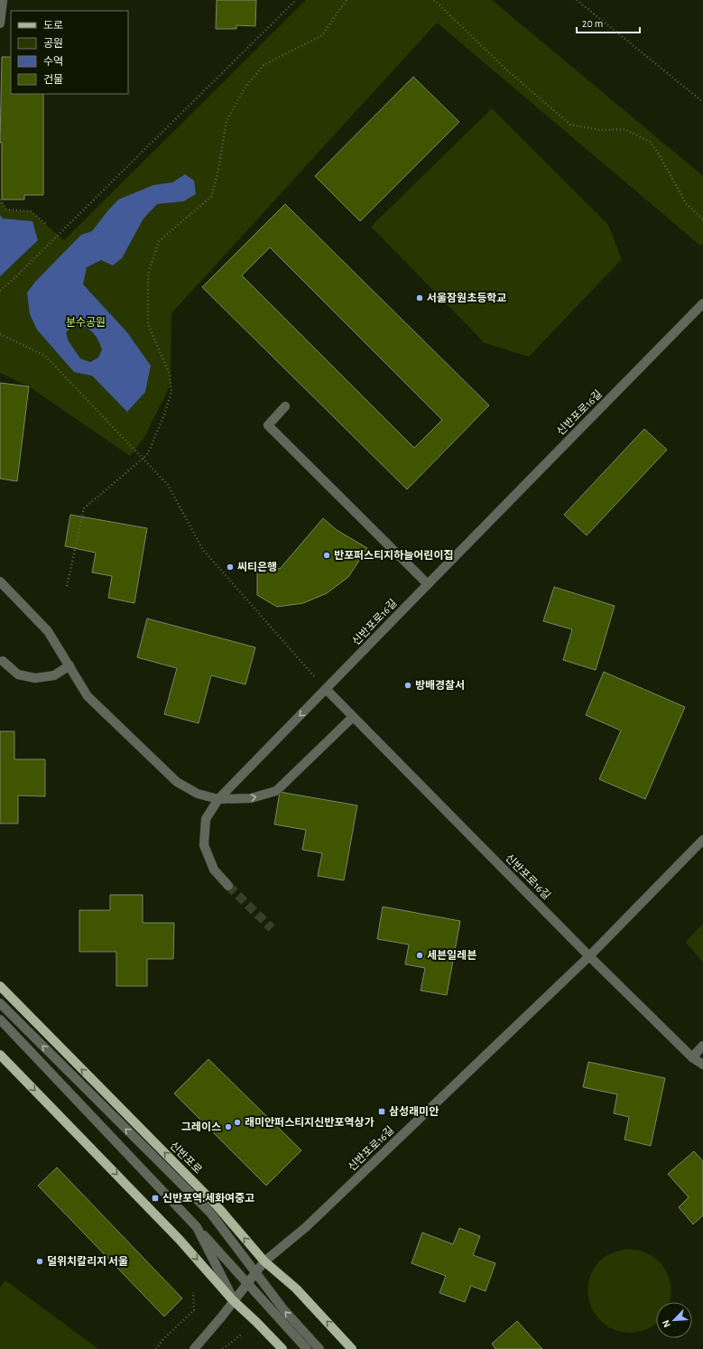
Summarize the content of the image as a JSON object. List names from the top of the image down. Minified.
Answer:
{"streets":{"main road":["신반포로"],"street":["신반포로16길"]},"crossings":[["신반포로16길","신반포로"]],"parks":["분수공원"],"places":{"other":["서울잠원초등학교","반포퍼스티지하늘어린이집","씨티은행","방배경찰서","세븐일레븐","래미안퍼스티지신반포역상가","그레이스","덜위치칼리지 서울"],"transit":["삼성래미안","신반포역.세화여중고"]},"legend":["도로","공원","수역","건물"],"scale_bar":"20 m","north":"bottom left"}
